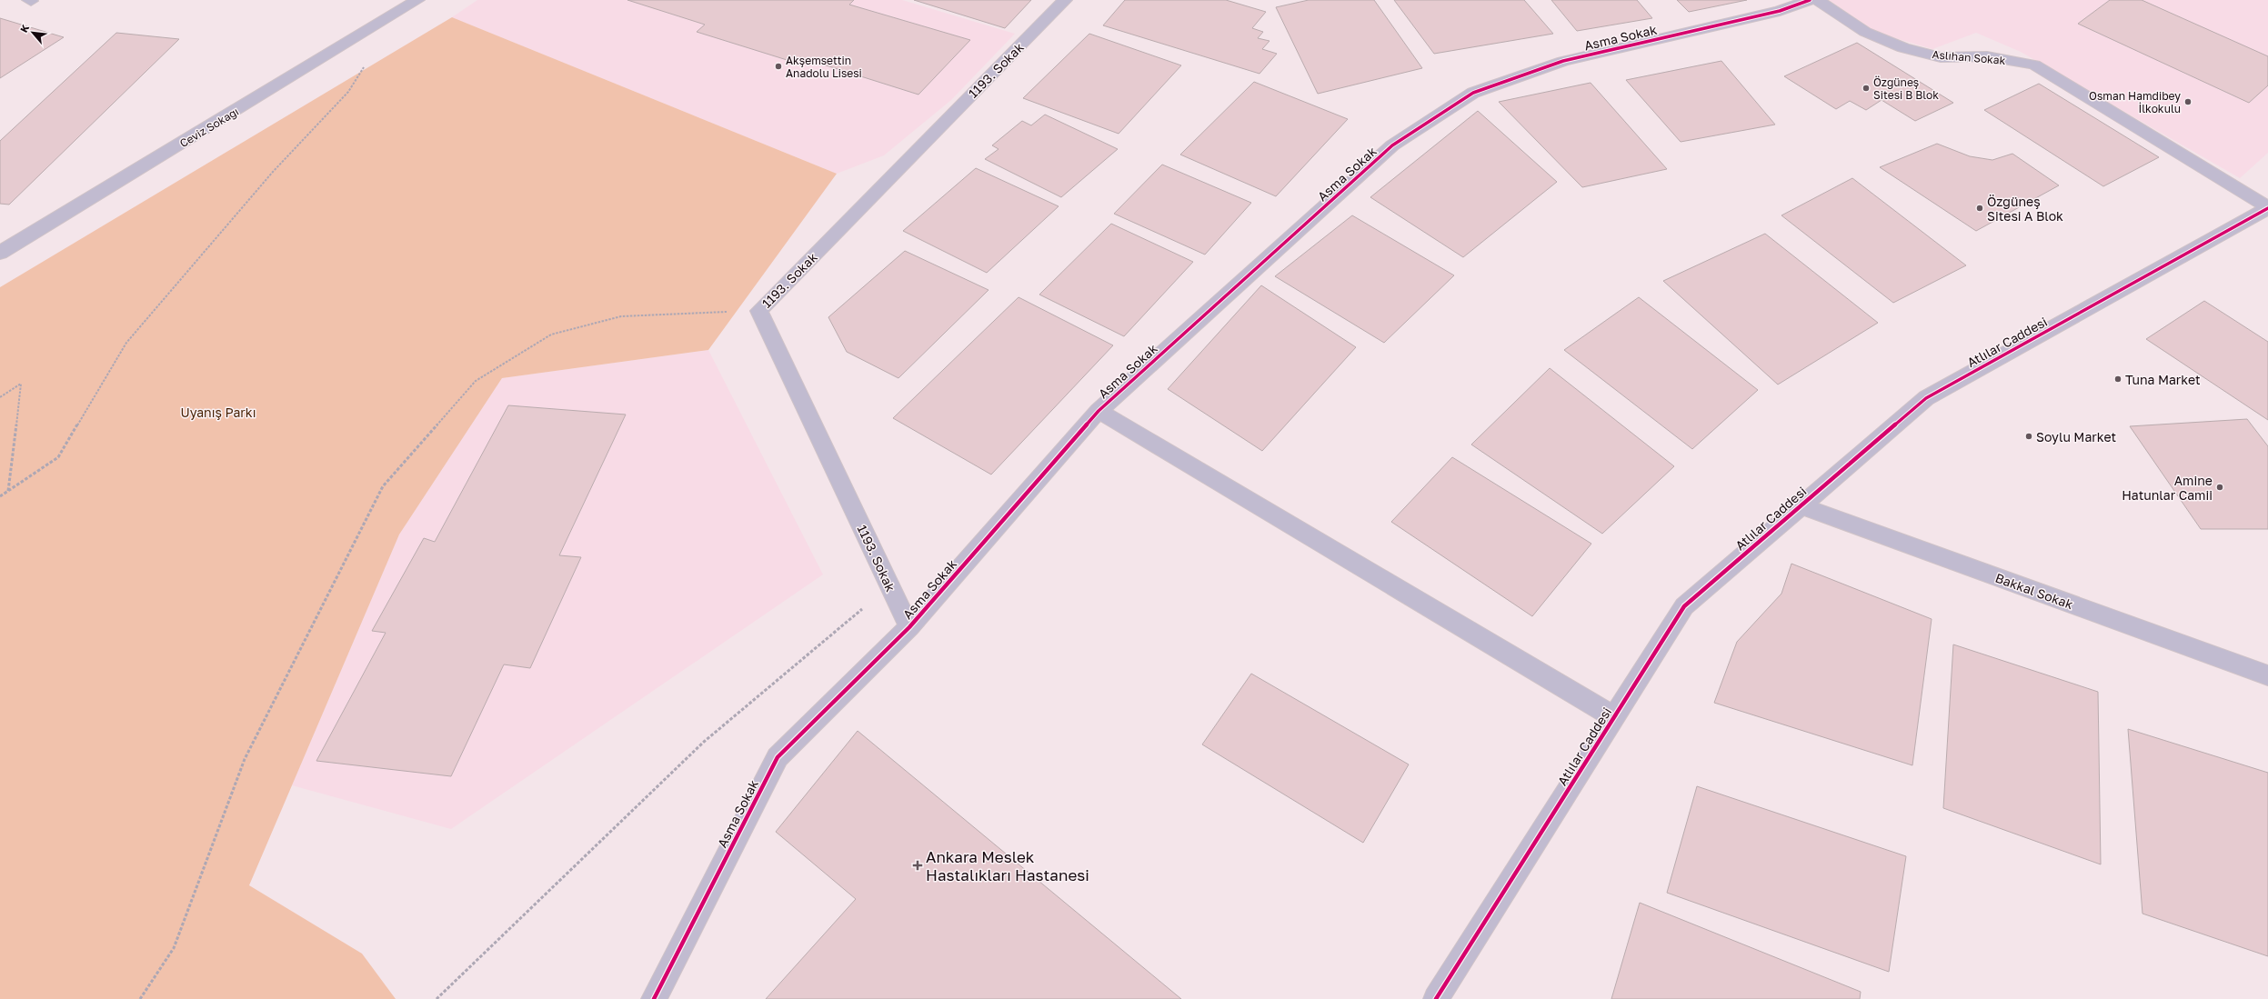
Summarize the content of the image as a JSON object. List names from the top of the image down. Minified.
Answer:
{"streets":{"street":["Asma Sokak","Aslıhan Sokak","1193. Sokak","Ceviz Sokağı","Atlılar Caddesi","Bakkal Sokak"]},"crossings":[["Asma Sokak","1193. Sokak"],["Aslıhan Sokak","Atlılar Caddesi"],["Atlılar Caddesi","Bakkal Sokak"]],"parks":["Uyanış Parkı"],"places":{"other":["Akşemsettin Anadolu Lisesi","Özgüneş Sitesi B Blok","Osman Hamdibey İlkokulu","Özgüneş Sitesi A Blok","Tuna Market","Soylu Market","Amine Hatunlar Camii"],"health":["Ankara Meslek Hastalıkları Hastanesi"]},"north":"top left"}
